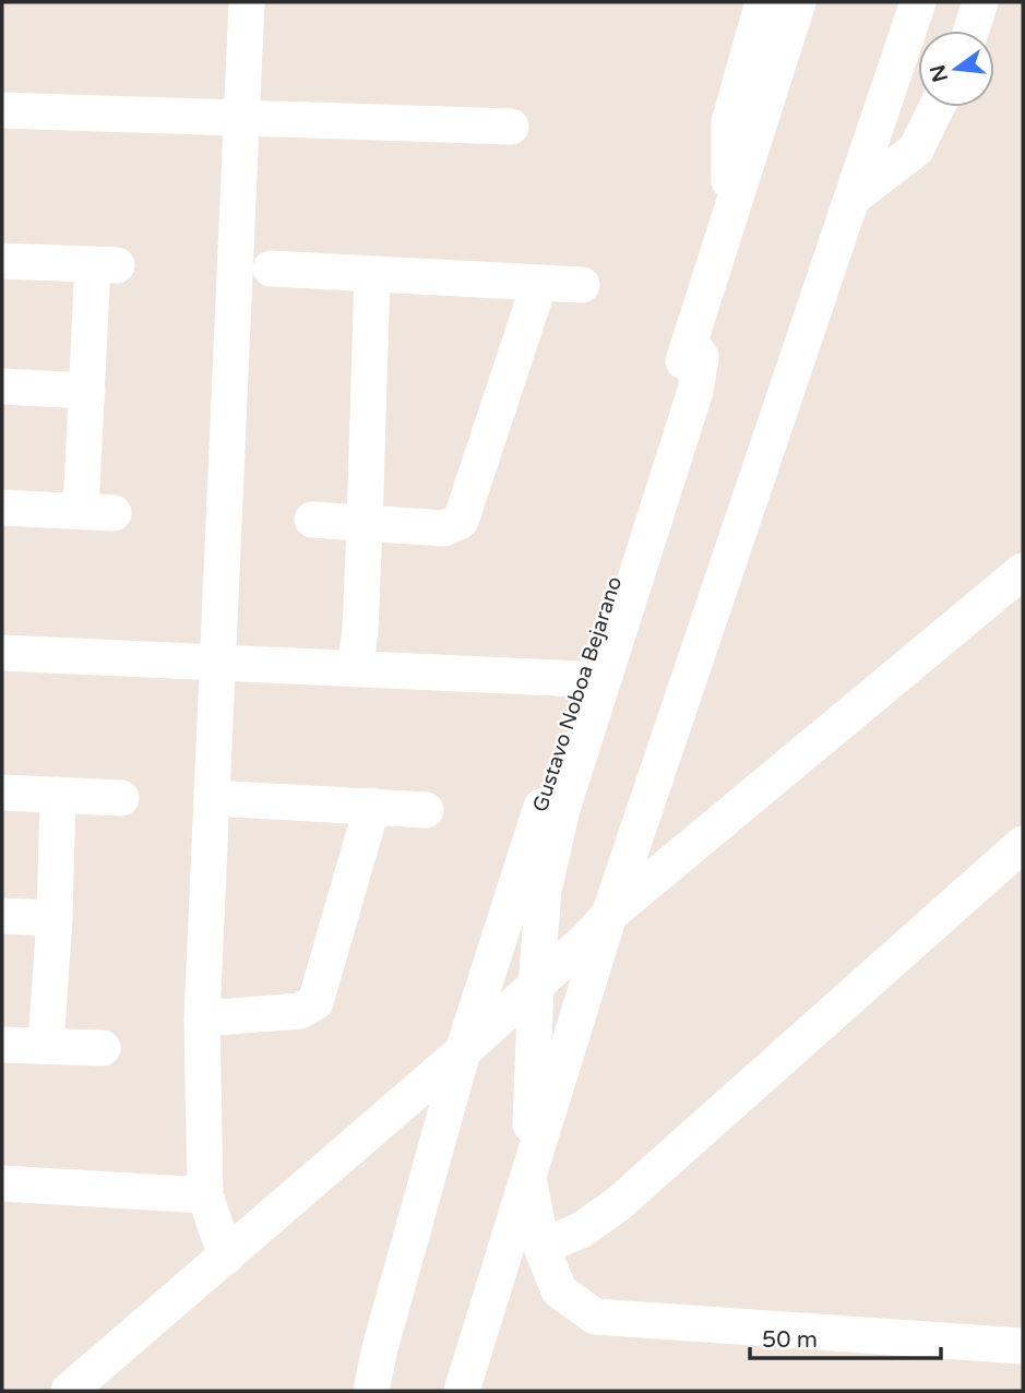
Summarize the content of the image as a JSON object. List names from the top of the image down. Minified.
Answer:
{"streets":{"street":["Gustavo Noboa Bejarano"]},"scale_bar":"50 m","north":"left"}
